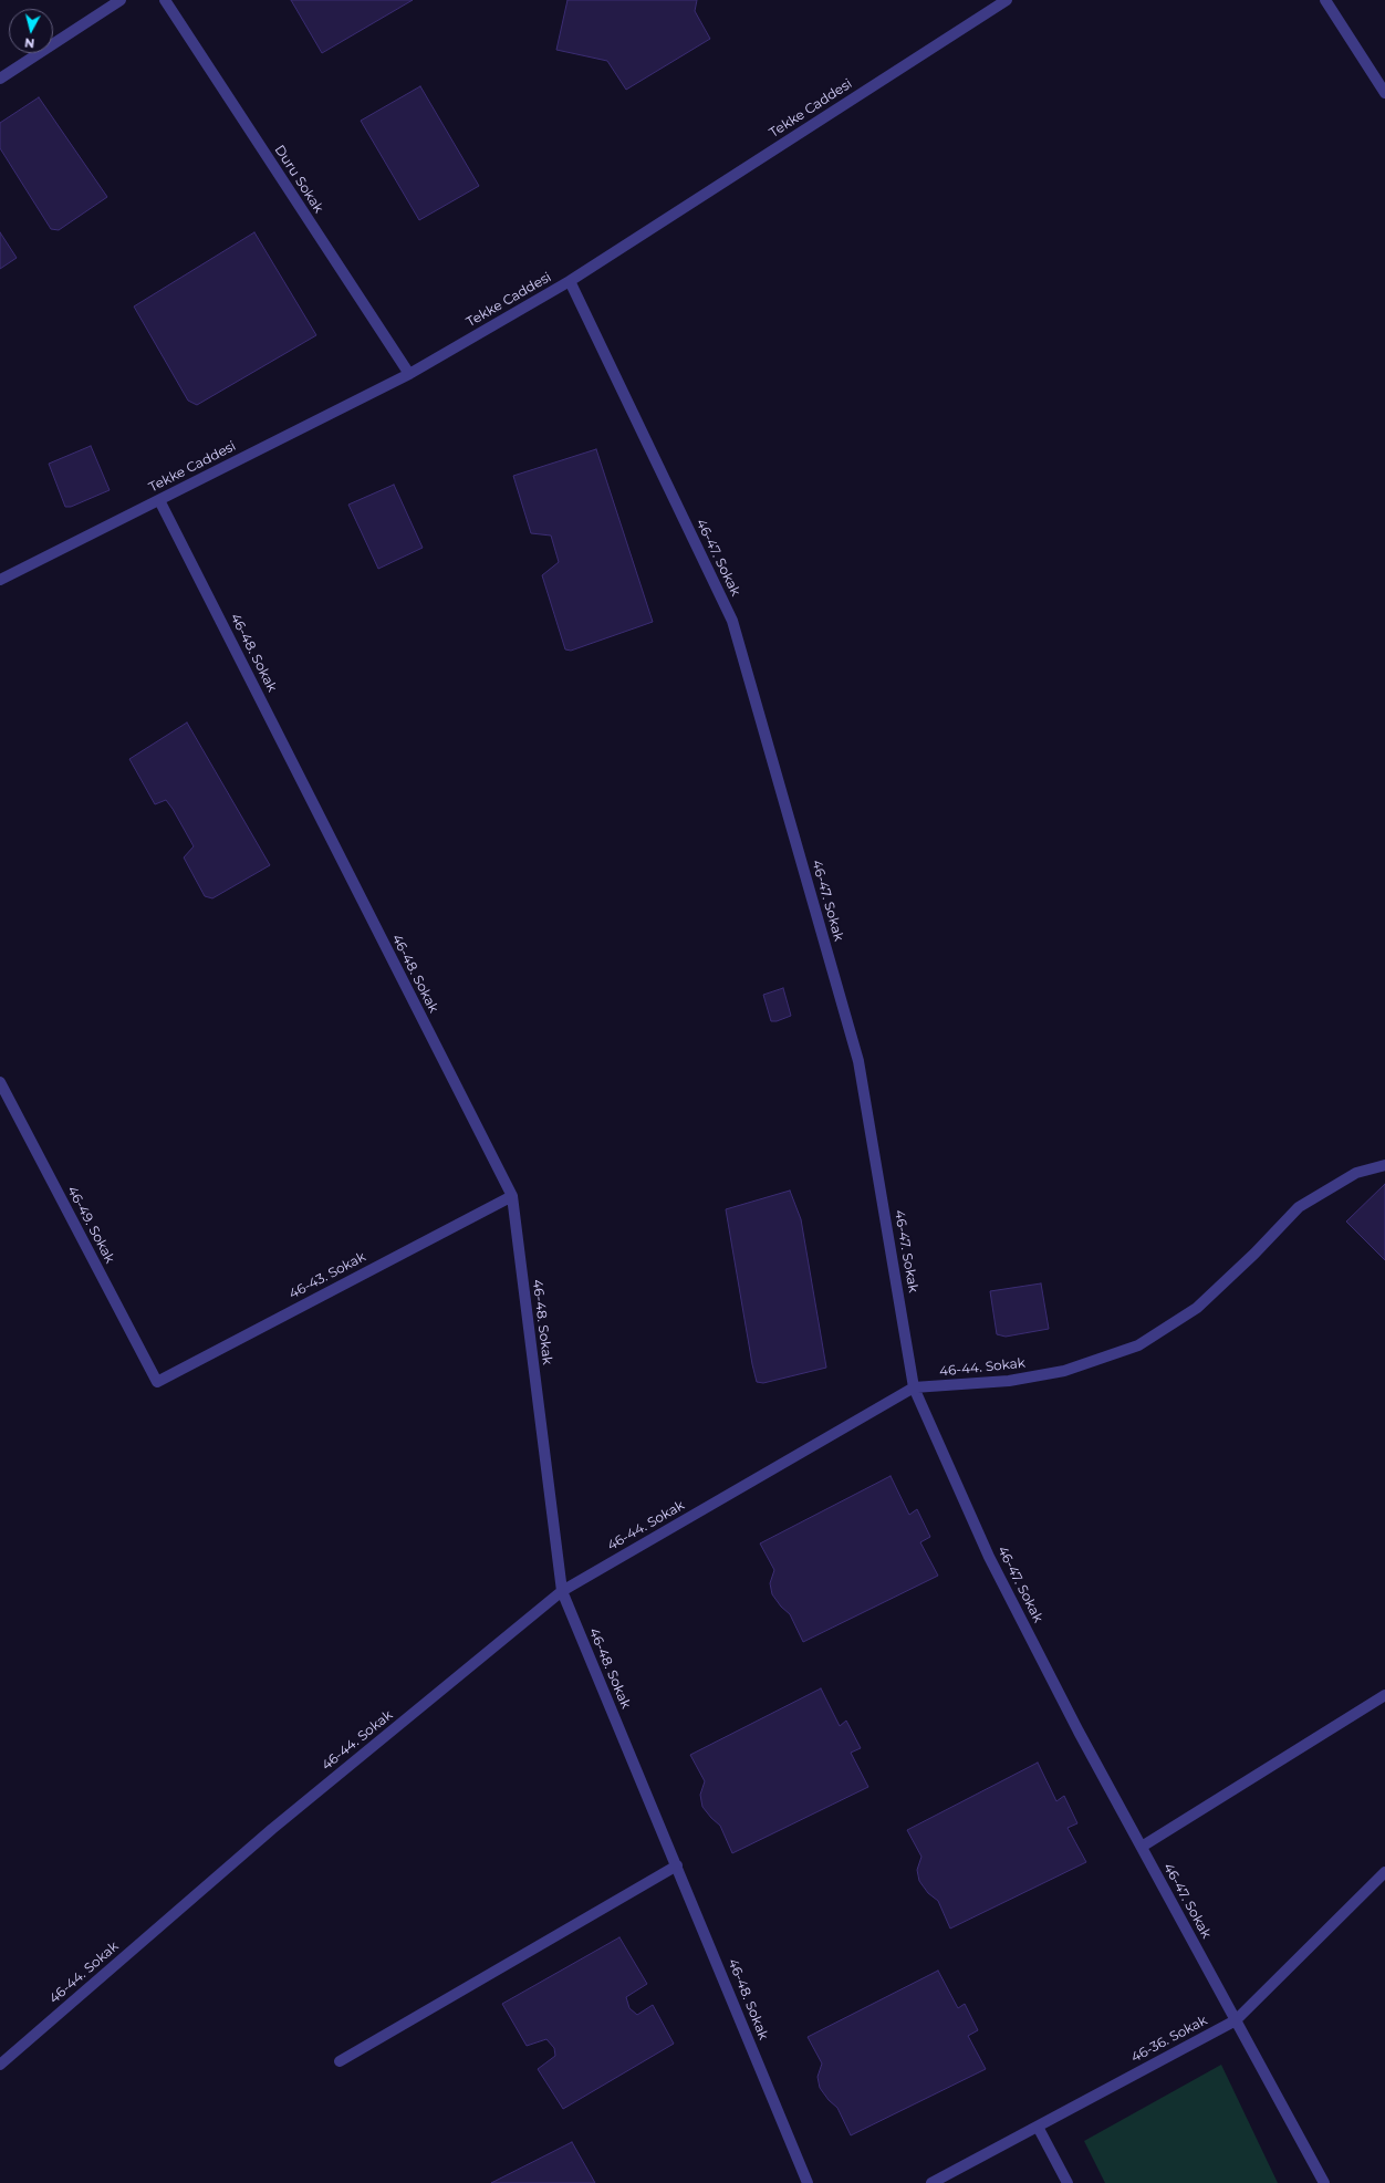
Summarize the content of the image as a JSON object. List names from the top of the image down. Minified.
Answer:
{"streets":{"street":["Tekke Caddesi","Duru Sokak","46-47. Sokak","46-48. Sokak","46-49. Sokak","46-43. Sokak","46-44. Sokak","46-36. Sokak"]},"crossings":[["Tekke Caddesi","Duru Sokak"],["Tekke Caddesi","46-47. Sokak"],["Tekke Caddesi","46-48. Sokak"],["46-47. Sokak","46-44. Sokak"],["46-47. Sokak","46-36. Sokak"],["46-48. Sokak","46-43. Sokak"],["46-48. Sokak","46-44. Sokak"],["46-49. Sokak","46-43. Sokak"]],"north":"bottom"}
